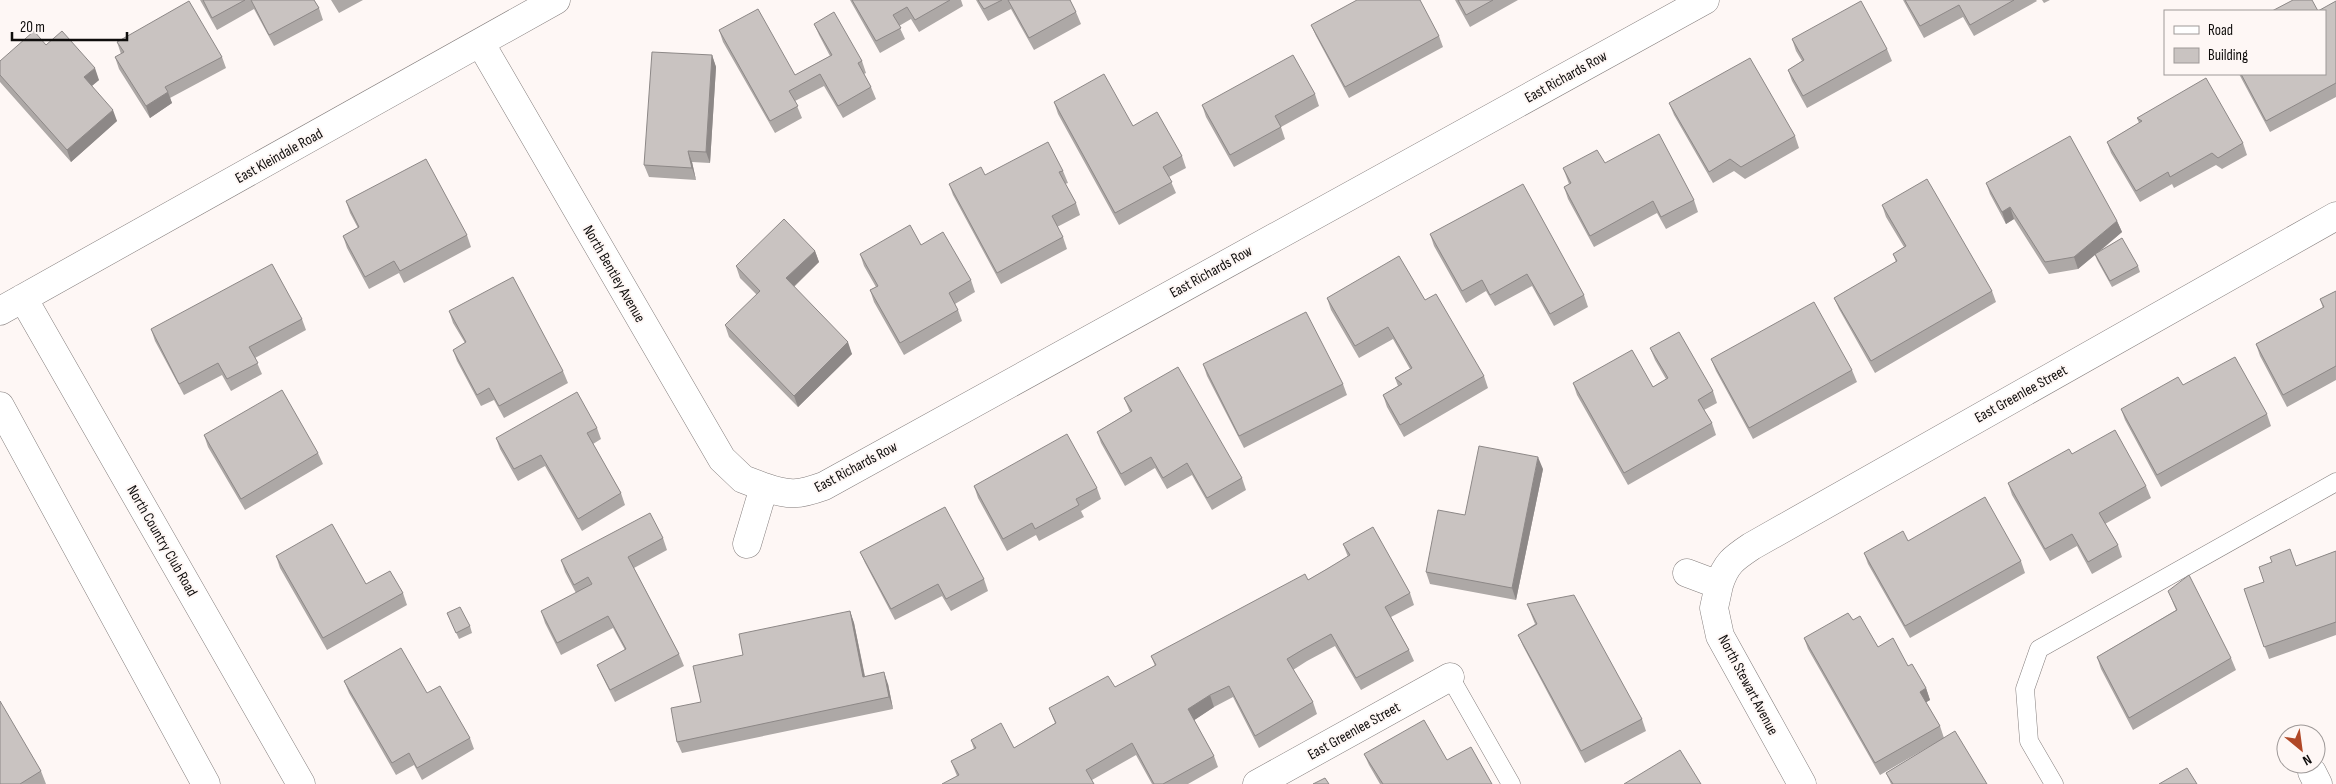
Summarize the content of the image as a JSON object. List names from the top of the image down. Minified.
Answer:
{"streets":{"street":["East Richards Row","East Kleindale Road","North Bentley Avenue","East Greenlee Street","North Country Club Road","North Stewart Avenue"]},"crossings":[["East Richards Row","North Bentley Avenue"],["East Kleindale Road","North Bentley Avenue"],["East Kleindale Road","North Country Club Road"],["East Greenlee Street","North Stewart Avenue"]],"legend":["Road","Building"],"scale_bar":"20 m","north":"bottom right"}
